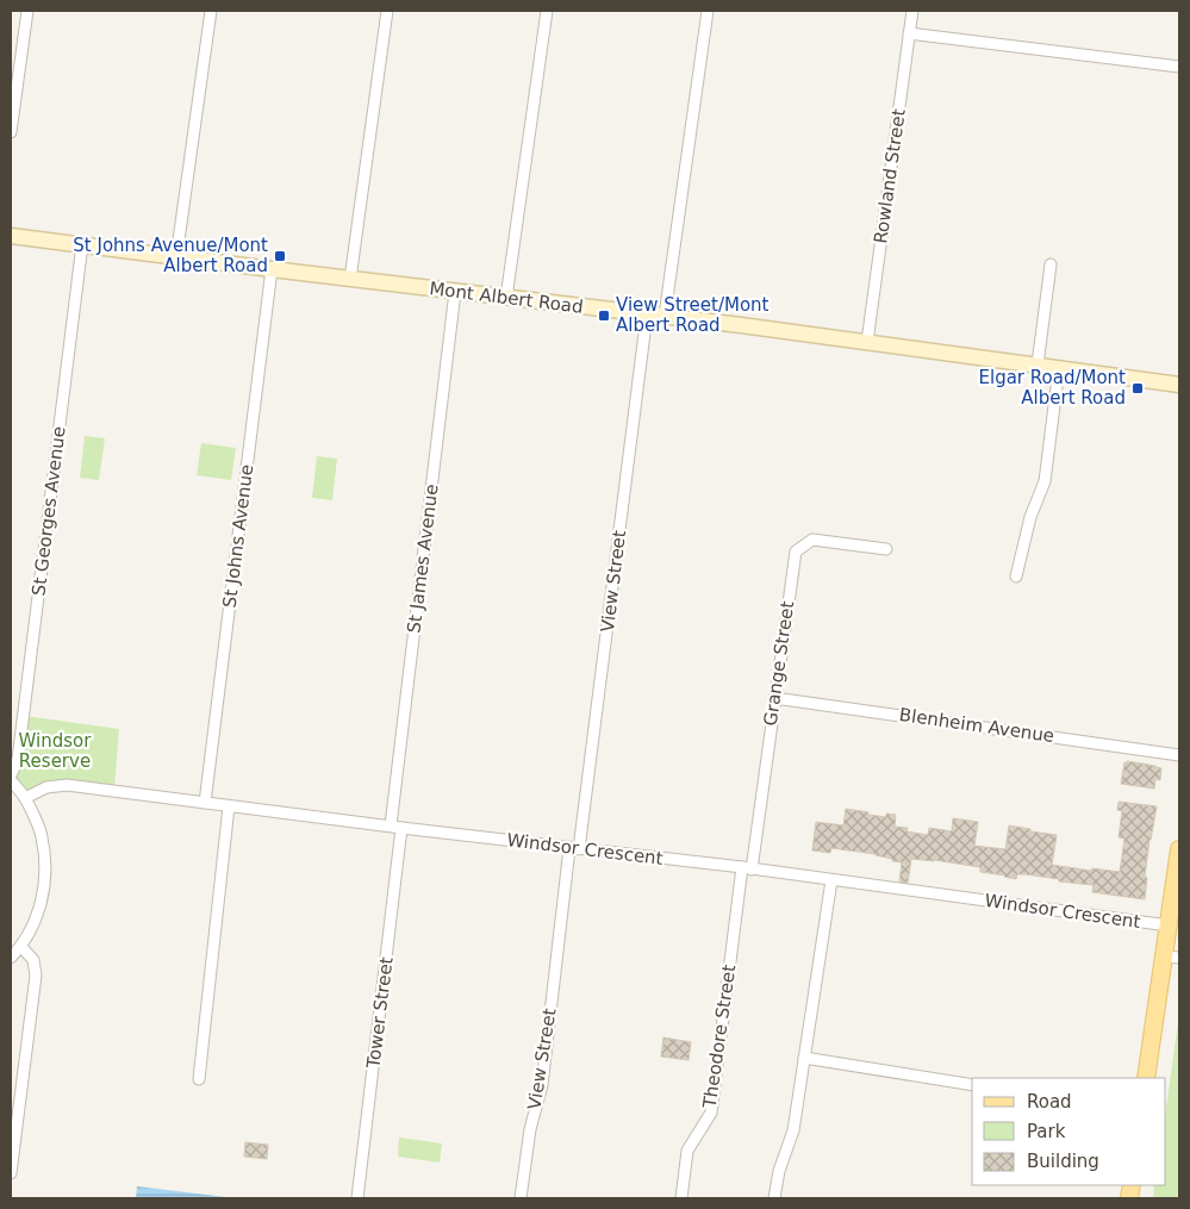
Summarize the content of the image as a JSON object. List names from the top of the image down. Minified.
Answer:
{"streets":{"main road":["Mont Albert Road"],"street":["Rowland Street","St Georges Avenue","St Johns Avenue","St James Avenue","View Street","Grange Street","Blenheim Avenue","Windsor Crescent","Tower Street","Theodore Street"]},"crossings":[["Rowland Street","Mont Albert Road"],["Mont Albert Road","St Georges Avenue"],["Mont Albert Road","St Johns Avenue"],["Mont Albert Road","St James Avenue"],["Mont Albert Road","View Street"],["St Johns Avenue","Windsor Crescent"],["St James Avenue","Windsor Crescent"],["St James Avenue","Tower Street"],["View Street","Windsor Crescent"],["Grange Street","Blenheim Avenue"],["Grange Street","Windsor Crescent"],["Grange Street","Theodore Street"],["Windsor Crescent","Tower Street"],["Windsor Crescent","Theodore Street"]],"parks":["Windsor Reserve"],"places":{"transit":["St Johns Avenue/Mont Albert Road","View Street/Mont Albert Road","Elgar Road/Mont Albert Road"]},"legend":["Road","Park","Building"]}
